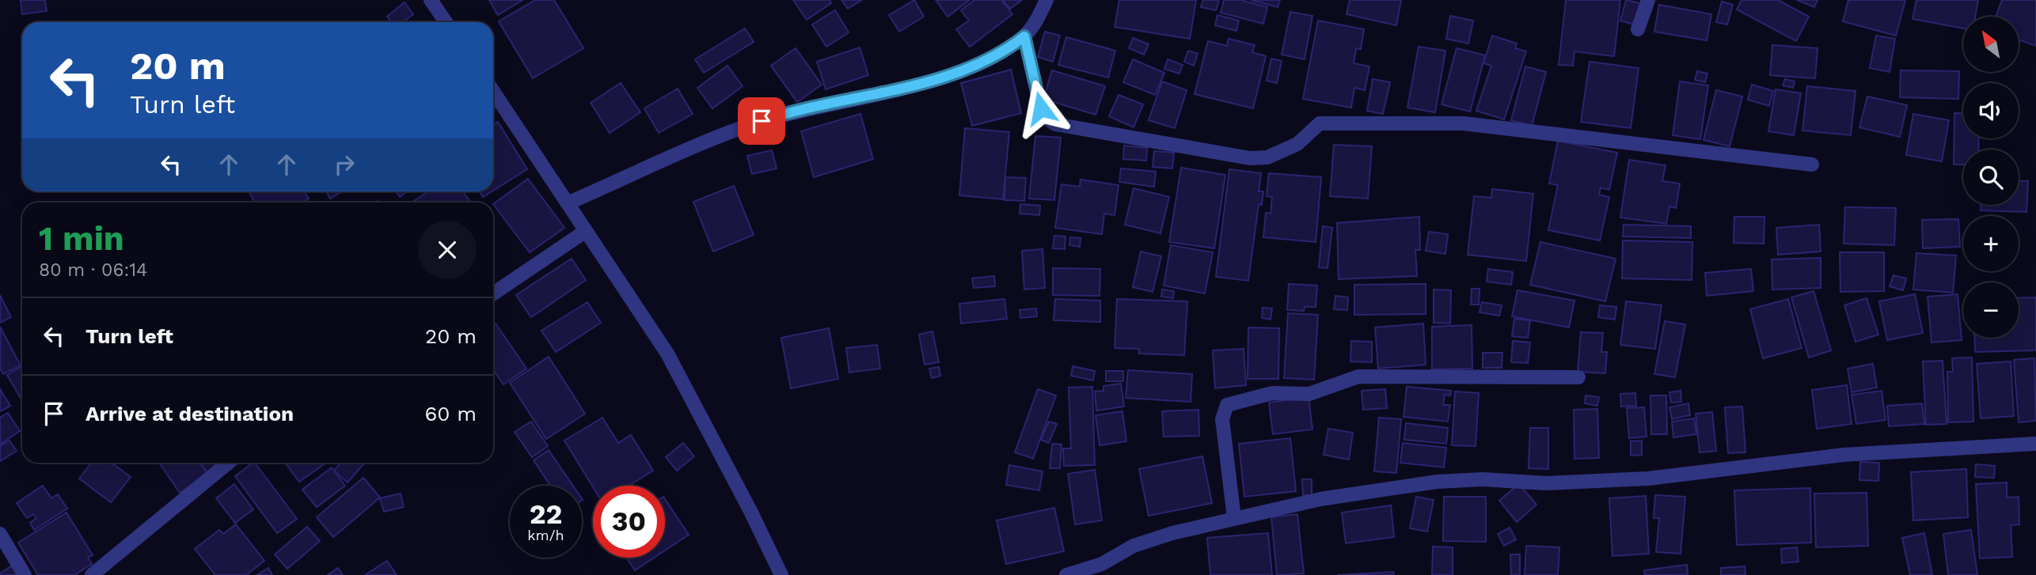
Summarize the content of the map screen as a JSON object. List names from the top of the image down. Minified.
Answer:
{"north":"top left","page":{"map_buttons":["+","−"],"turn":["20 m","Turn left"],"heading":["1 min","80 m · 06:14"],"list":[{"name":"Turn left","value":"20 m"},{"name":"Arrive at destination","value":"60 m"}],"speed":"22 km/h","limit":"30"}}
